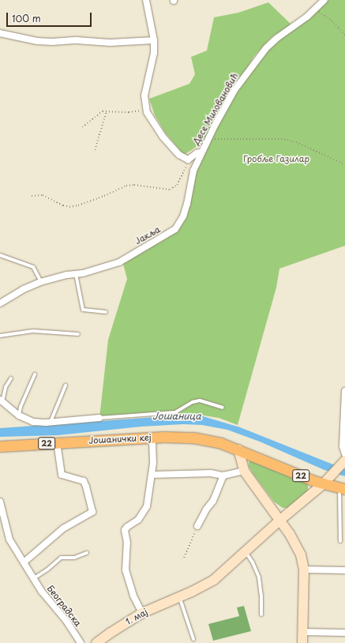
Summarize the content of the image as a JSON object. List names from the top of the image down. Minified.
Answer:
{"streets":{"main road":["Јошанички кеј","22"],"street":["Десе Миловановић","Јакља","Београдска","1. мај"]},"crossings":[["Десе Миловановић","Јакља"],["Јошанички кеј","22"],["Јошанички кеј","1. мај"],["22","1. мај"]],"water":["Јошаница"],"parks":["Гробље Газилар"],"scale_bar":"100 m"}
